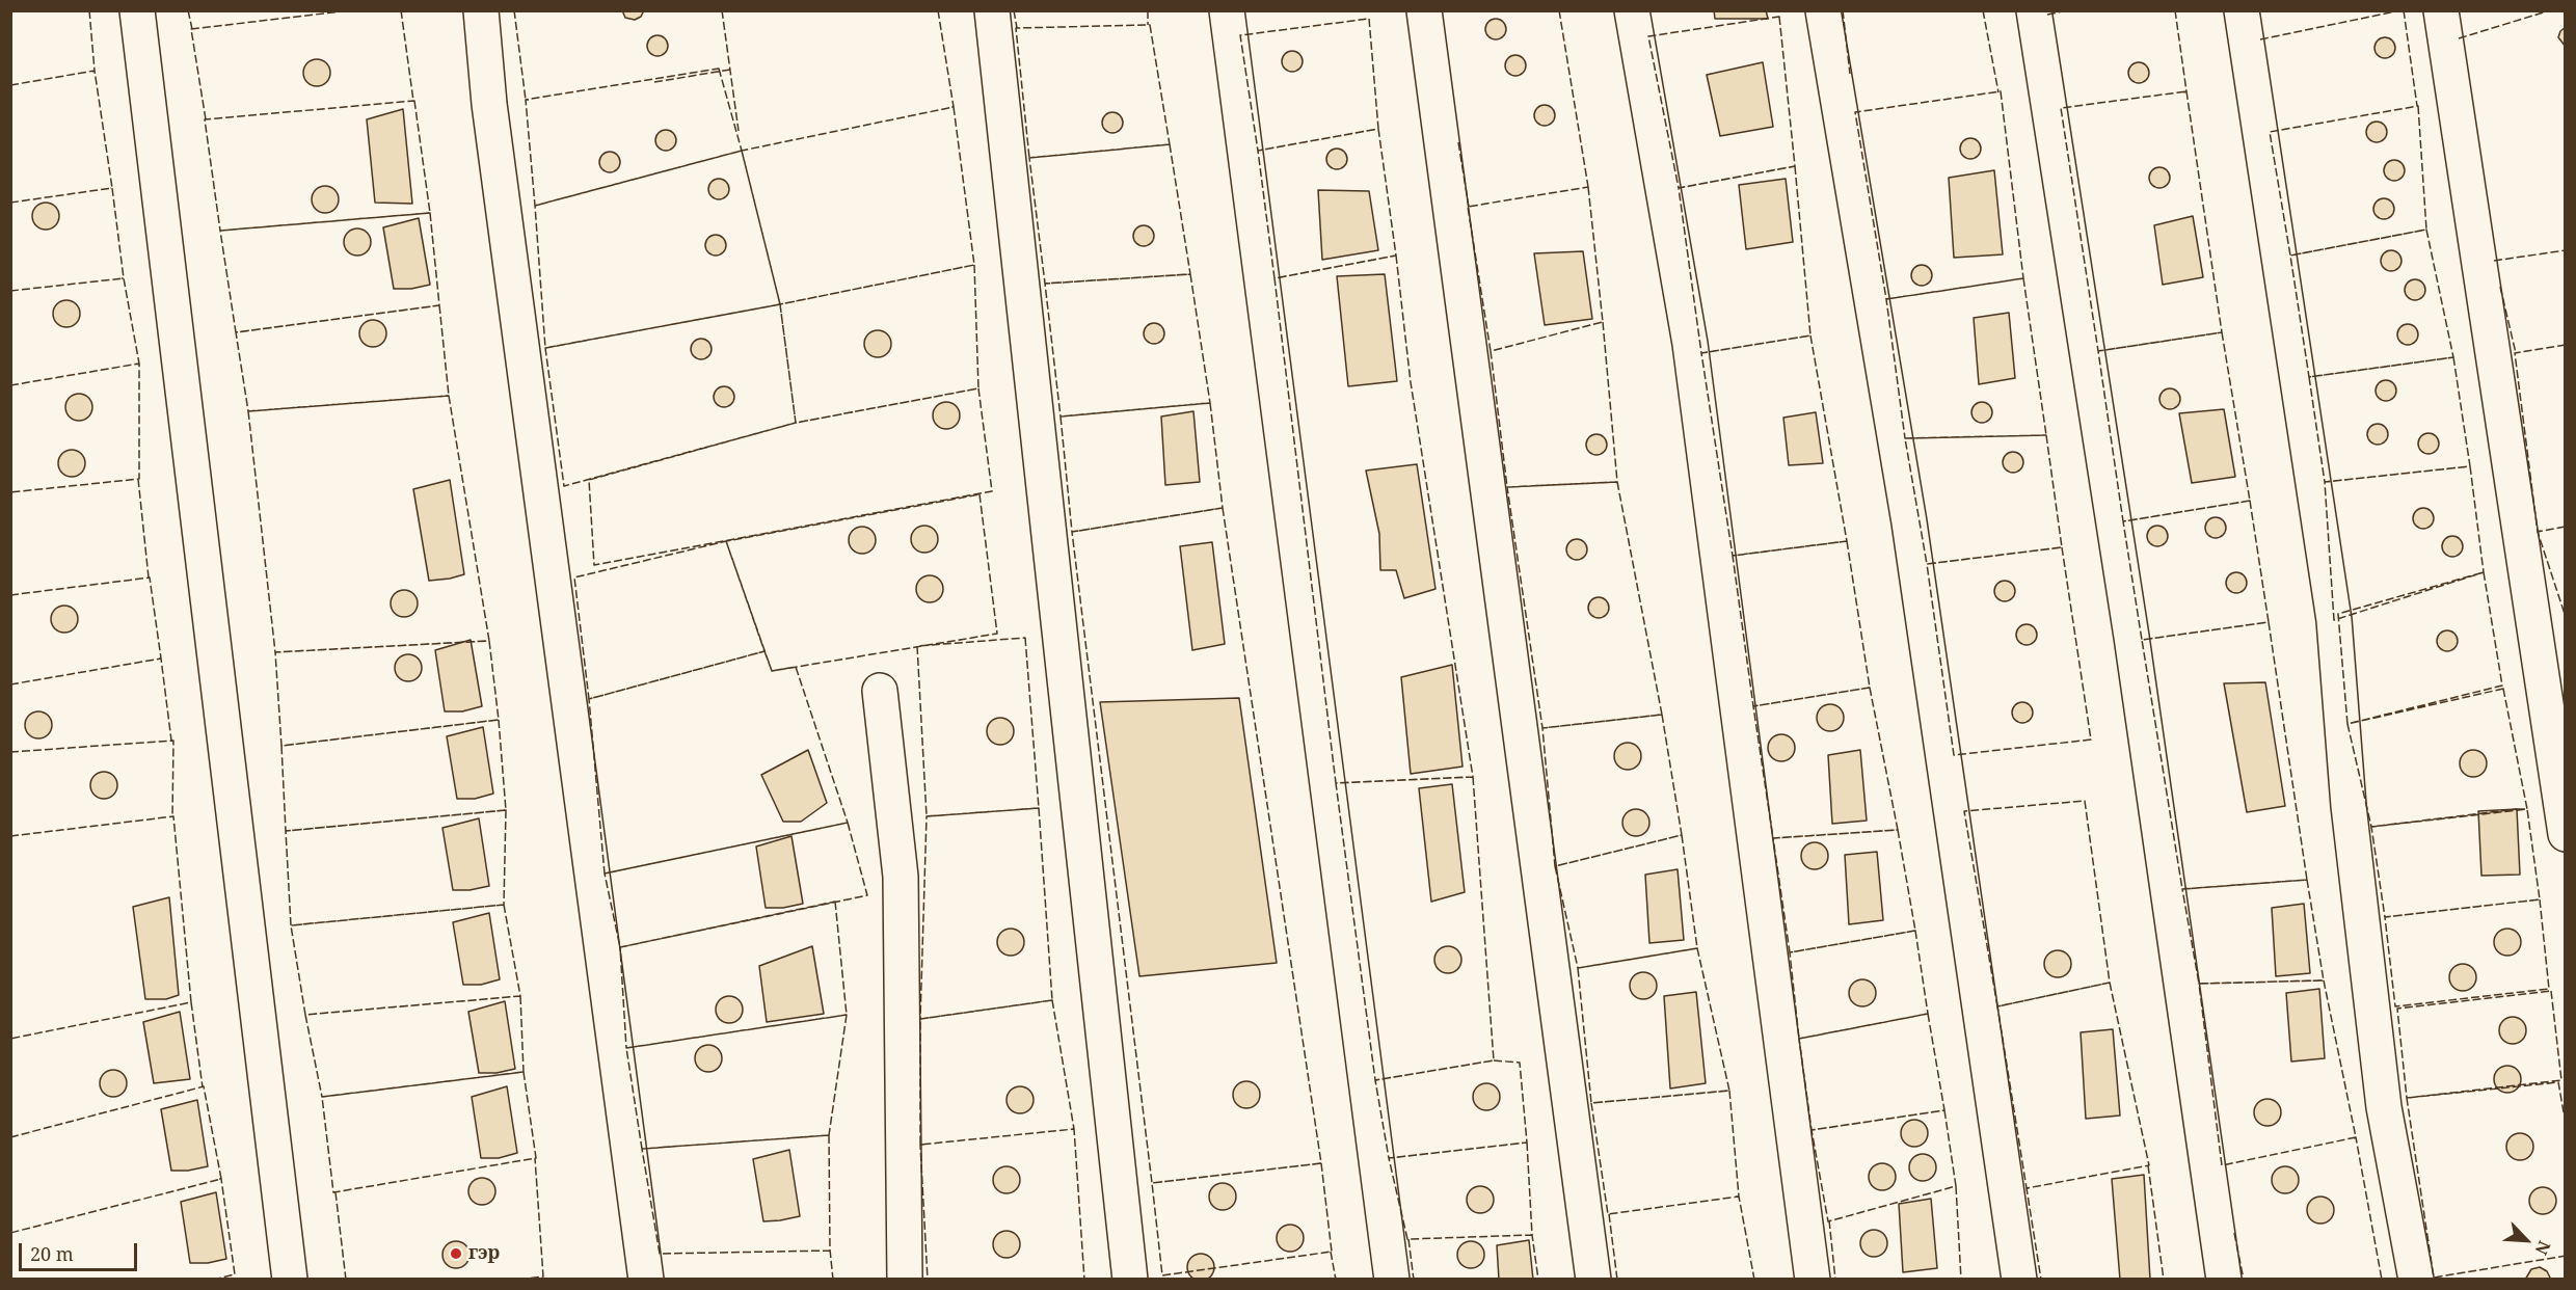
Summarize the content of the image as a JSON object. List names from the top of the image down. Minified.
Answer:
{"places":["гэр"],"scale_bar":"20 m","north":"bottom right"}
